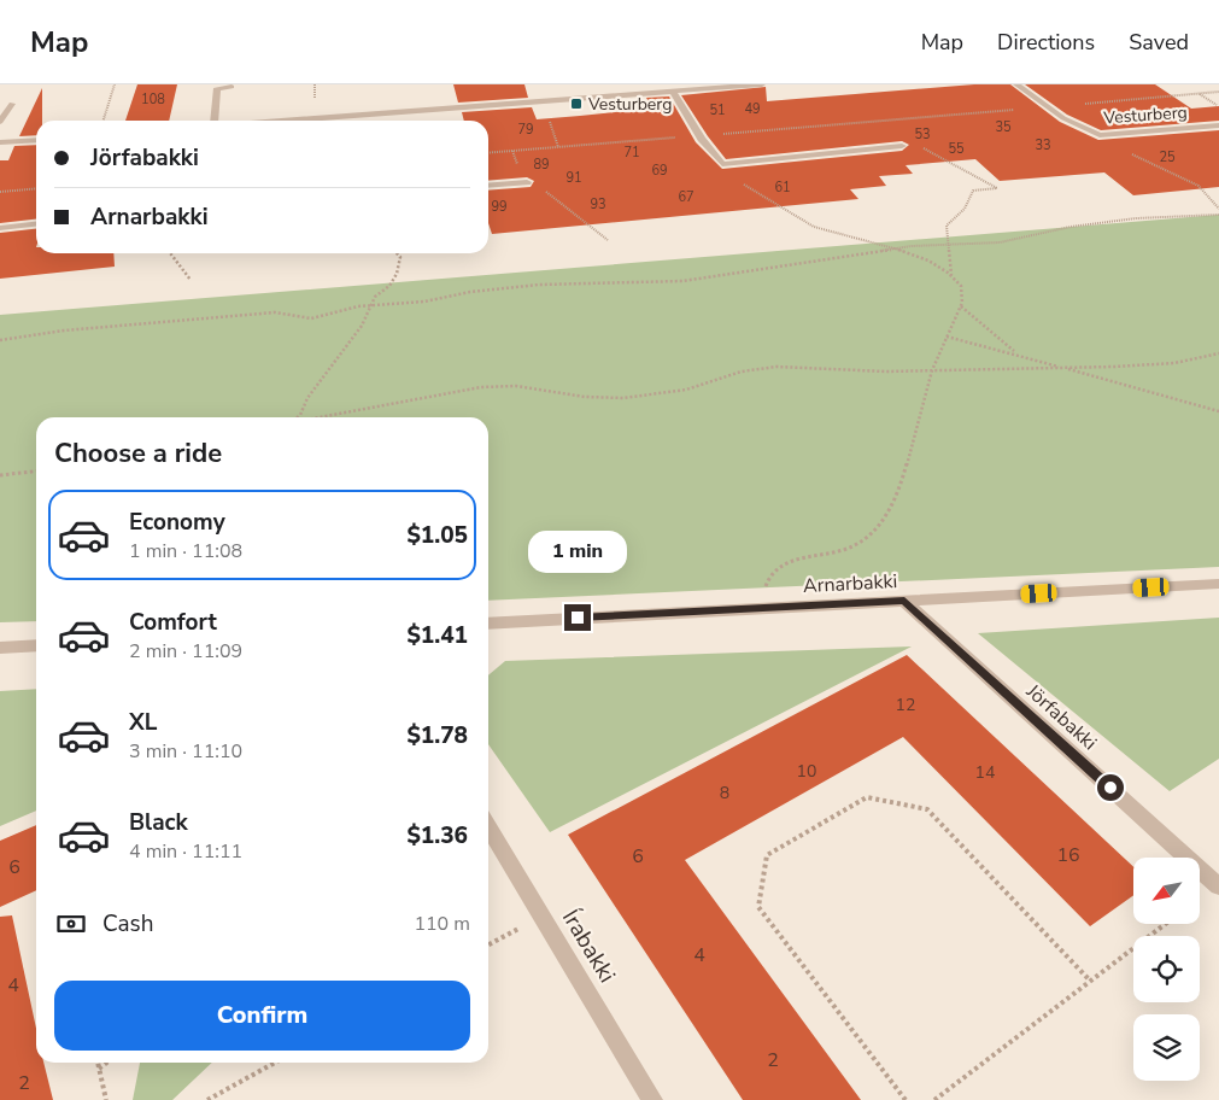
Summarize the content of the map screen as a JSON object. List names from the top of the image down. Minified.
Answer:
{"streets":{"street":["Vesturberg","Arnarbakki","Jörfabakki","Írabakki"]},"crossings":[["Arnarbakki","Jörfabakki"]],"places":{"transit":["Vesturberg"]},"house_numbers":["108","49","51","35","79","53","33","55","71","25","89","69","91","61","67","93","99","12","10","14","8","16","6","6","4","4","2","2"],"north":"bottom left","page":{"header":"Map","nav":["Map","Directions","Saved"],"banner":["Jörfabakki","Arnarbakki"],"heading":"Choose a ride","list":[{"name":"Economy","note":"1 min · 11:08","value":"$1.05"},{"name":"Comfort","note":"2 min · 11:09","value":"$1.41"},{"name":"XL","note":"3 min · 11:10","value":"$1.78"},{"name":"Black","note":"4 min · 11:11","value":"$1.36"}],"bubble":"1 min","pay":["Cash","110 m"],"buttons":"Confirm"}}
